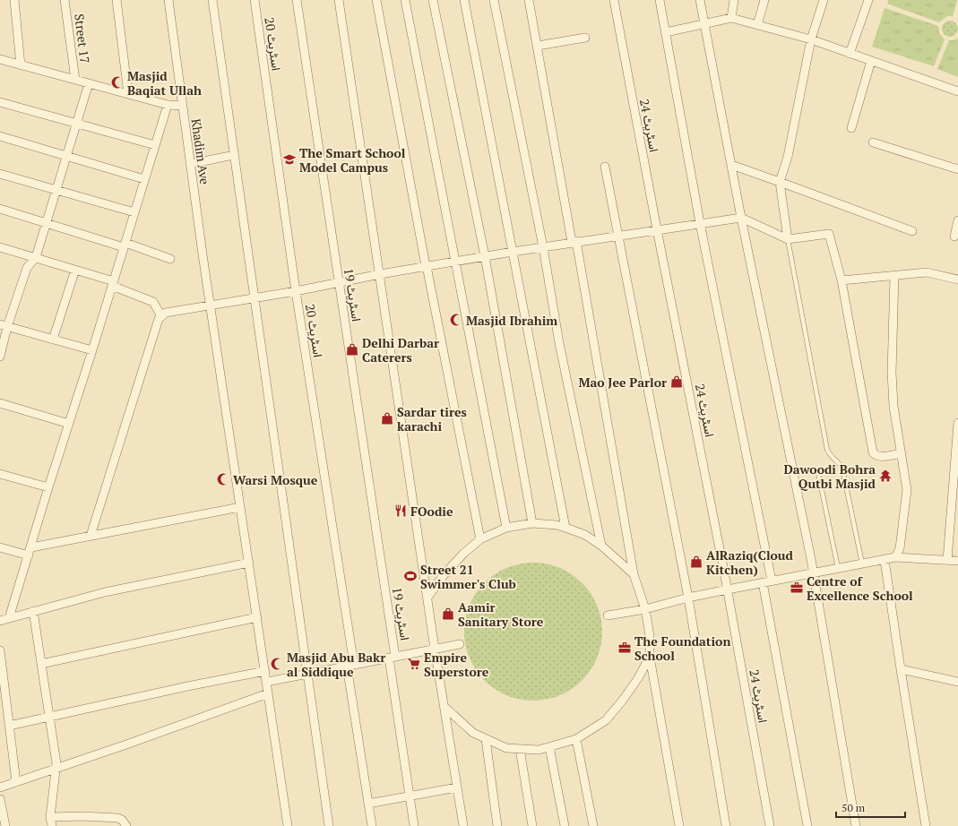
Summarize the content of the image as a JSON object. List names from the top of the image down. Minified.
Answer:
{"streets":{"street":["Street 17","اسٹریٹ 20","اسٹریٹ 24","Khadim Ave","اسٹریٹ 19"]},"places":{"mosque":["Masjid Baqiat Ullah","Masjid Ibrahim","Warsi Mosque","Masjid Abu Bakr al Siddique"],"school or university":["The Smart School Model Campus"],"shop":["Delhi Darbar Caterers","Mao Jee Parlor","Sardar tires karachi","AlRaziq(Cloud Kitchen)","Aamir Sanitary Store"],"temple":["Dawoodi Bohra Qutbi Masjid"],"restaurant":["FOodie"],"sports":["Street 21 Swimmer's Club"],"office":["Centre of Excellence School","The Foundation School"],"supermarket":["Empire Superstore"]},"scale_bar":"50 m"}
